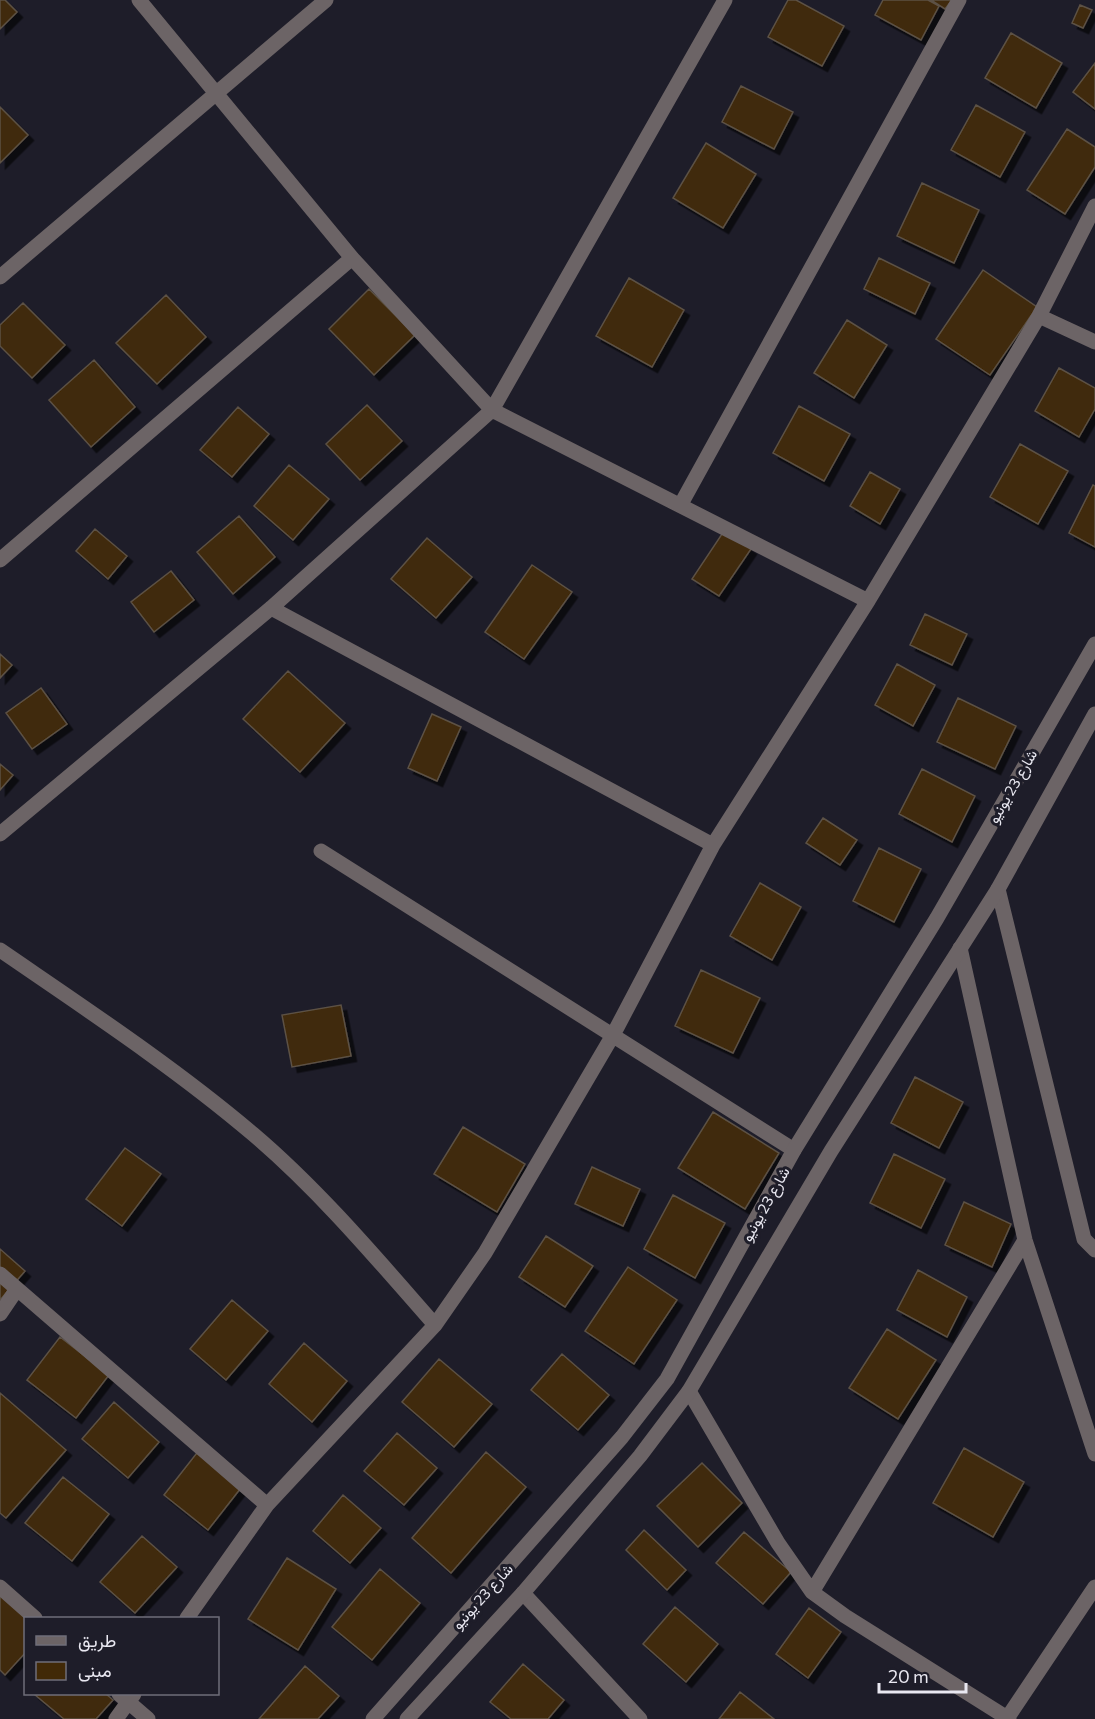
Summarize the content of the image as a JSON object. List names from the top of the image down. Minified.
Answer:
{"streets":{"street":["شارع 23 يونيو"]},"legend":["طريق","مبنى"],"scale_bar":"20 m"}
